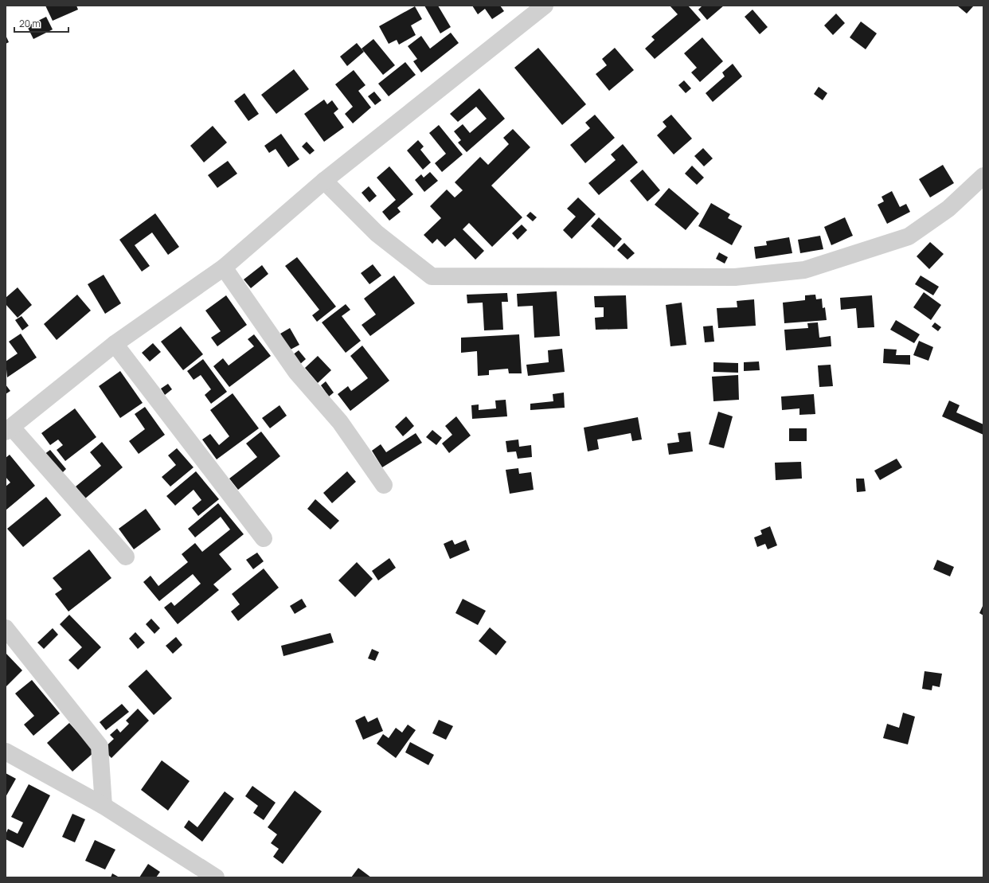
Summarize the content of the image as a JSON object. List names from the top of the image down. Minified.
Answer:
{"scale_bar":"20 m"}
